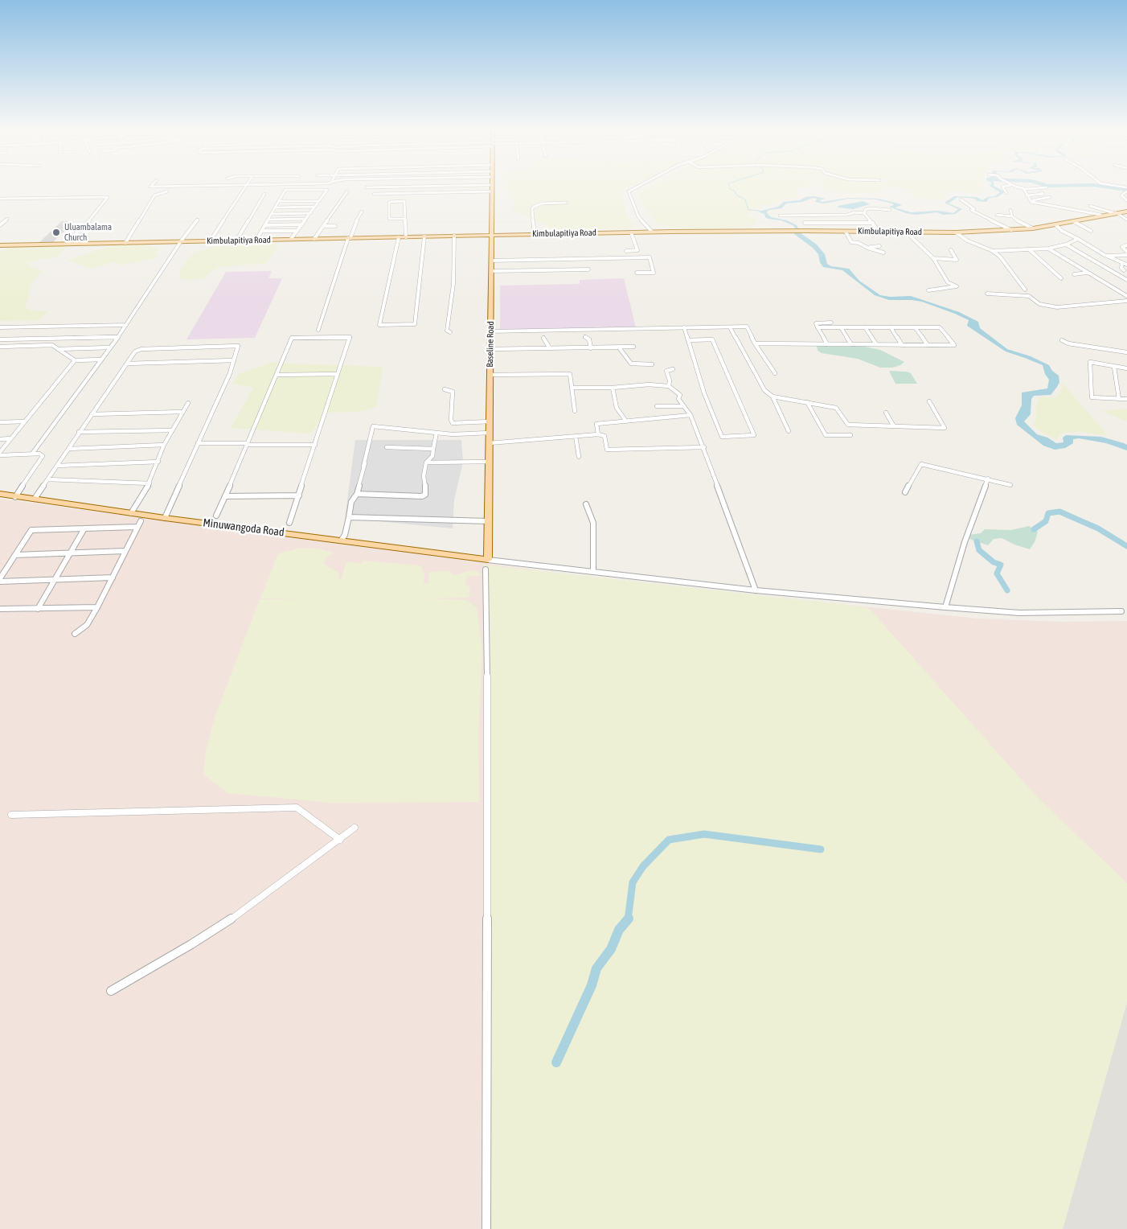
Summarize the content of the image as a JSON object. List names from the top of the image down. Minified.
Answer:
{"streets":{"main road":["Kimbulapitiya Road","Baseline Road","Minuwangoda Road"]},"crossings":[["Kimbulapitiya Road","Baseline Road"],["Baseline Road","Minuwangoda Road"]],"places":["Uluambalama Church"]}
